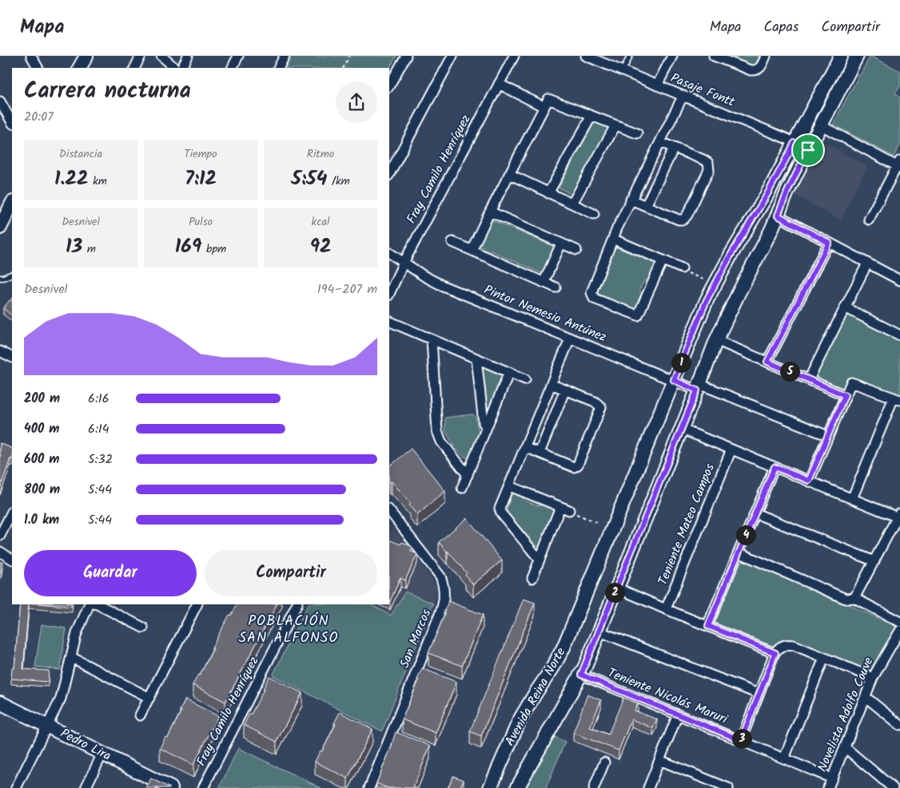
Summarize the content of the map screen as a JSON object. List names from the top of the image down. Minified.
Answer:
{"streets":{"street":["Pasaje Fontt","Fray Camilo Henríquez","Pintor Nemesio Antúnez","Teniente Mateo Campos","San Marcos","Teniente Nicolás Maruri","Avenida Reina Norte","Novelista Adolfo Couve","Pedro Lira"]},"crossings":[["Pasaje Fontt","Avenida Reina Norte"],["Fray Camilo Henríquez","Pintor Nemesio Antúnez"],["Pintor Nemesio Antúnez","Avenida Reina Norte"],["Teniente Nicolás Maruri","Novelista Adolfo Couve"]],"districts":["POBLACIÓN SAN ALFONSO"],"page":{"header":"Mapa","nav":["Mapa","Capas","Compartir"],"heading":["Carrera nocturna","20:07"],"stats":[["Distancia","1.22 km"],["Tiempo","7:12"],["Ritmo","5:54 /km"],["Desnivel","13 m"],["Pulso","169 bpm"],["kcal","92"]],"chart":["Desnivel","194–207 m"],"pins":["1","5","4","2","3"],"list":[{"name":"200 m","note":"6:16"},{"name":"400 m","note":"6:14"},{"name":"600 m","note":"5:32"},{"name":"800 m","note":"5:44"},{"name":"1.0 km","note":"5:44"}],"buttons":["Guardar","Compartir"]}}
